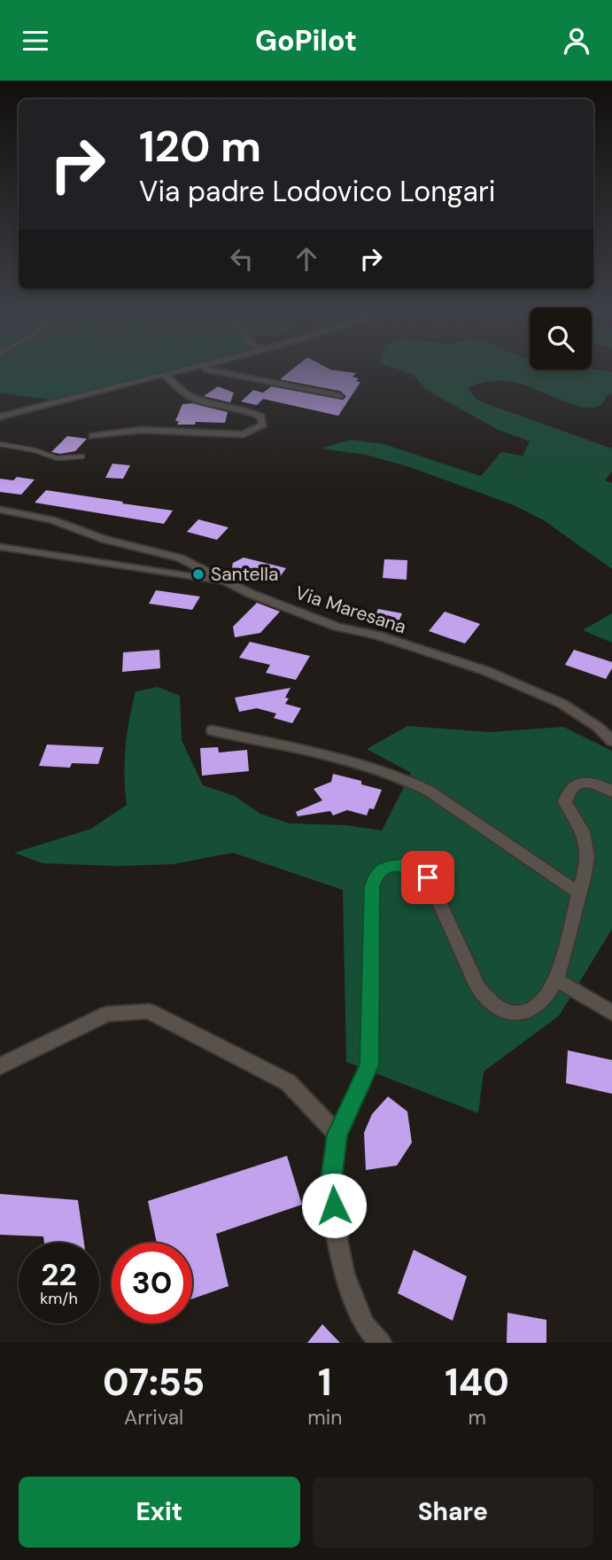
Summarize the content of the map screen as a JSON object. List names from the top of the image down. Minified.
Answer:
{"streets":{"street":["Via Maresana"]},"places":["Santella"],"page":{"header":"GoPilot","turn":["120 m","Via padre Lodovico Longari"],"speed":"22 km/h","limit":"30","eta":["07:55","Arrival","1","min","140","m"],"buttons":["Exit","Share"]}}
